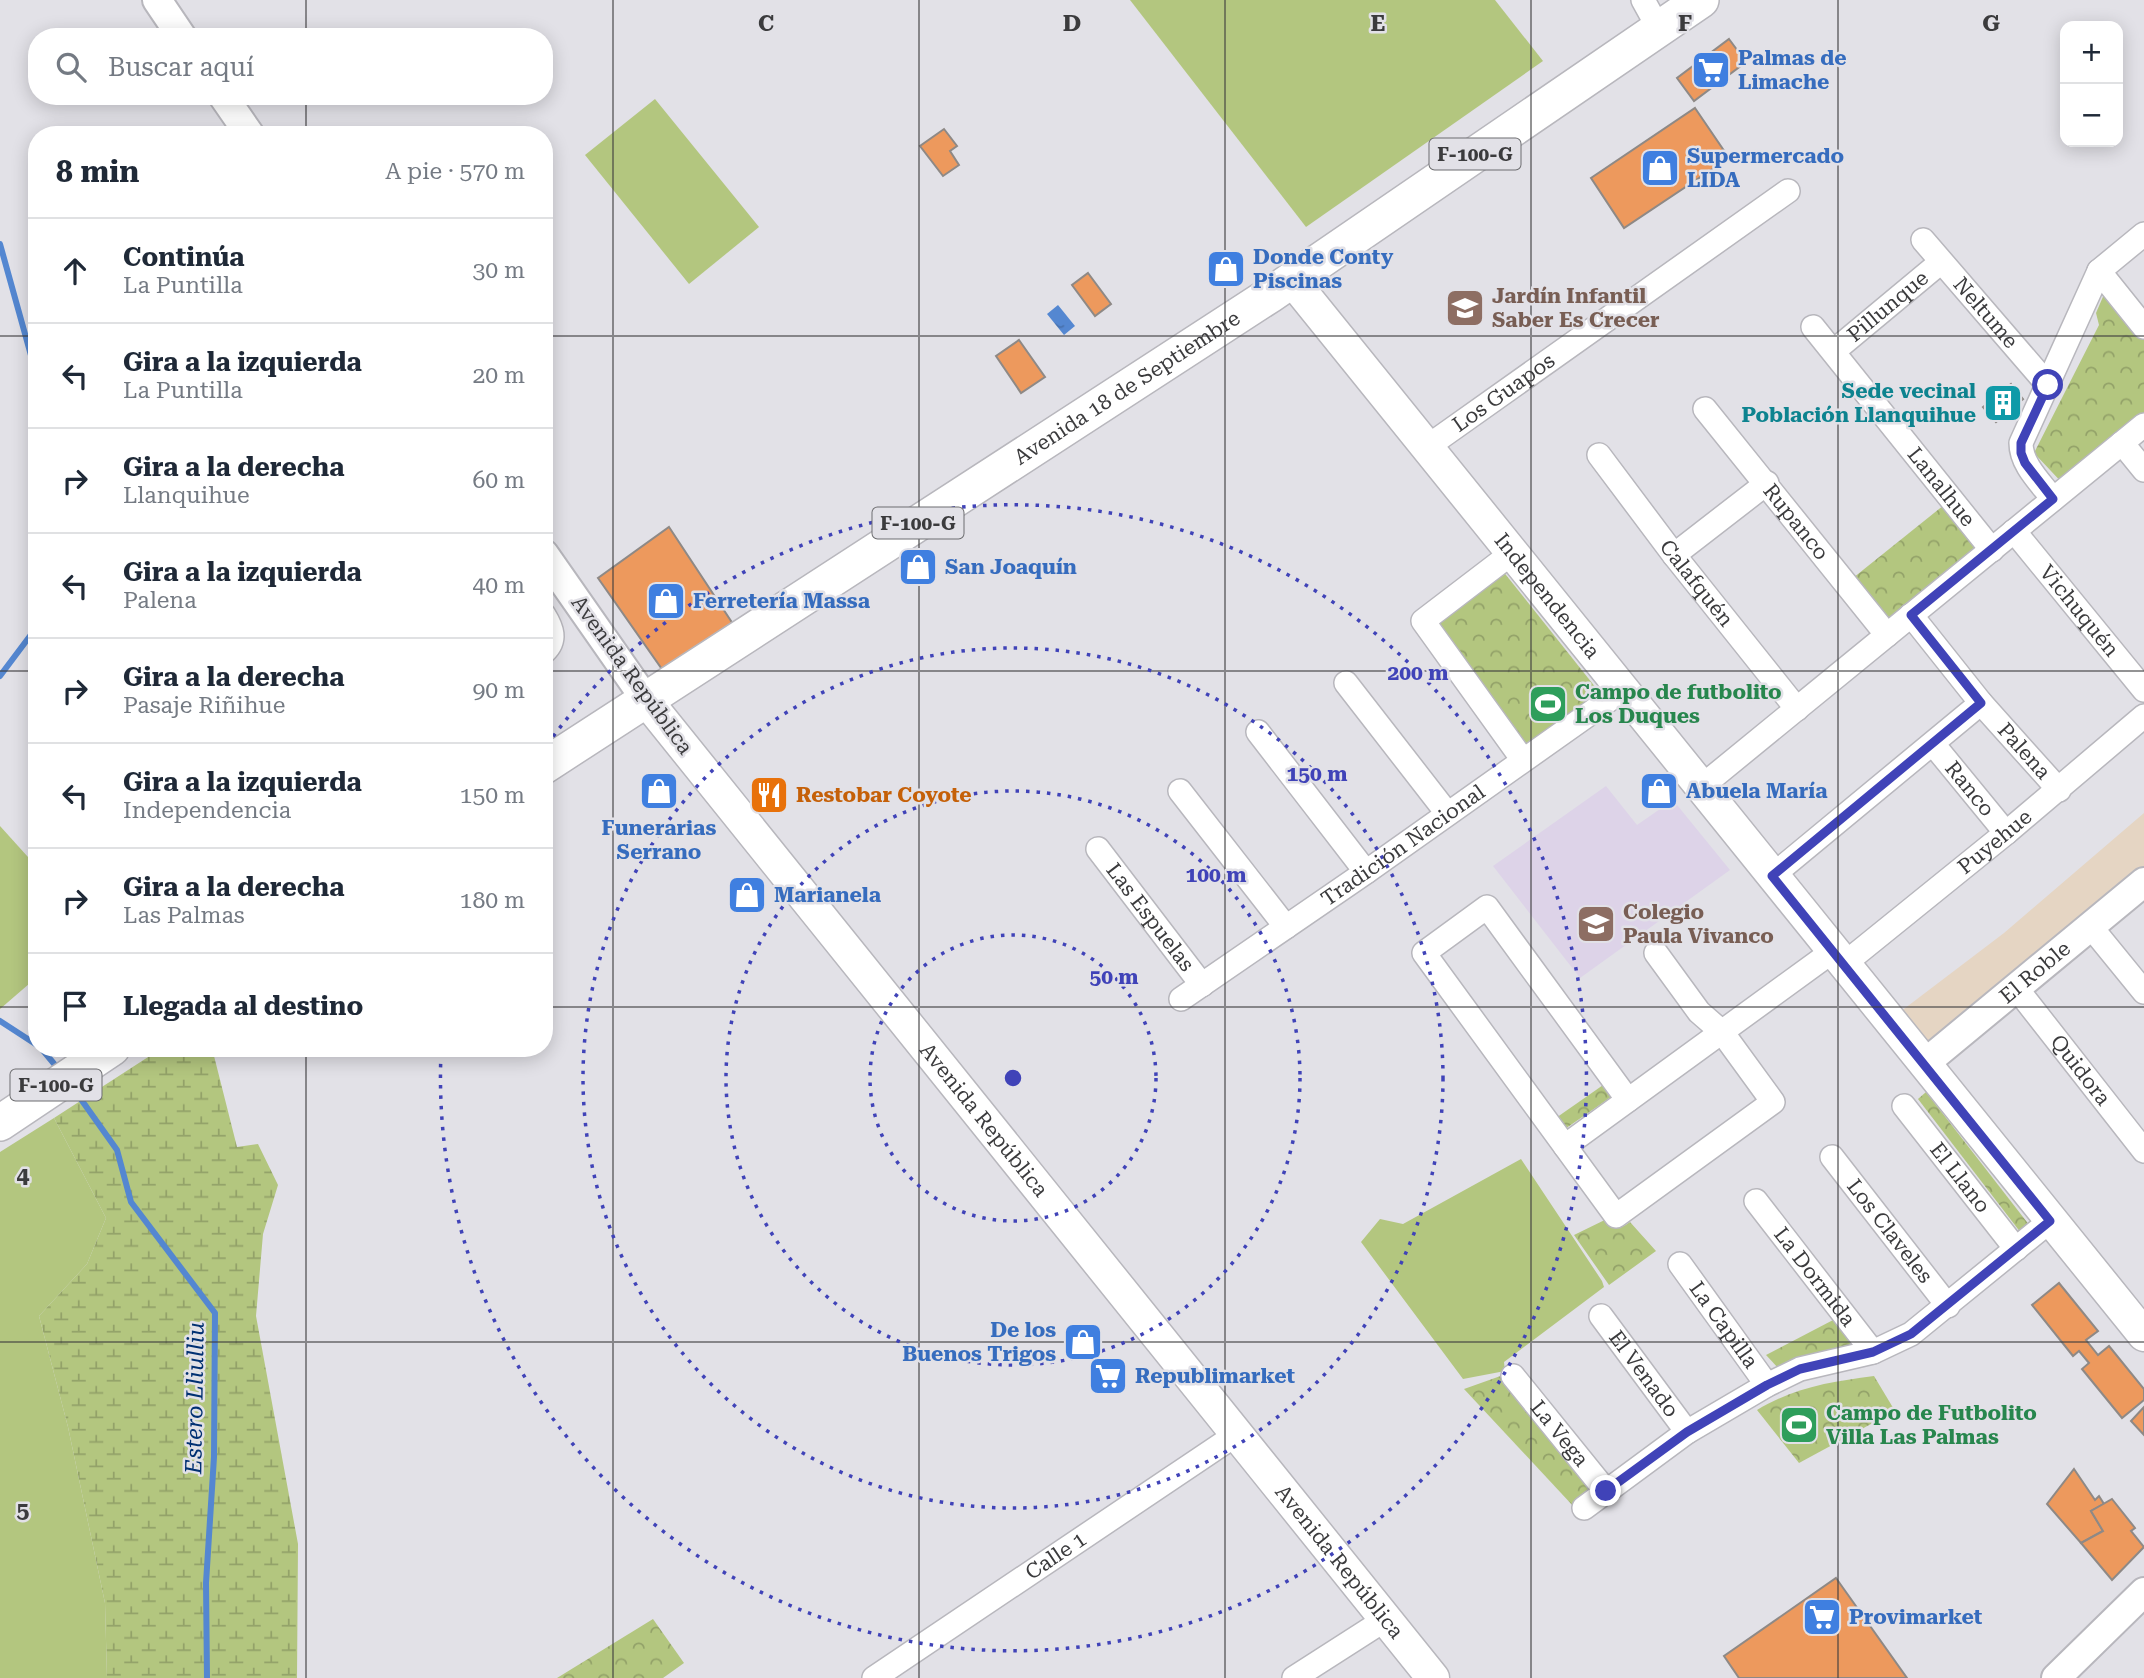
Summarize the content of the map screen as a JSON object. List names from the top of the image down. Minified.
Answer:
{"streets":{"main road":["F-100-G","Avenida 18 de Septiembre","Independencia","Avenida República"],"street":["Pillunque","Neltume","Los Guapos","Lanalhue","Rupanco","Calafquén","Vichuquén","Palena","Ranco","Puyehue","Tradición Nacional","Las Espuelas","El Roble","Quidora","El Llano","Los Claveles","La Dormida","La Capilla","El Venado","La Vega","Calle 1"]},"crossings":[["Pillunque","Neltume"],["Pillunque","Lanalhue"],["Avenida 18 de Septiembre","Independencia"],["Avenida 18 de Septiembre","Avenida República"],["Los Guapos","Independencia"],["Independencia","Puyehue"],["Independencia","Tradición Nacional"],["Independencia","El Roble"],["Avenida República","Calle 1"],["Palena","Puyehue"],["Ranco","Puyehue"],["Tradición Nacional","Las Espuelas"],["El Roble","Quidora"]],"water":["Estero Lliulliu"],"places":{"supermarket":["Palmas de Limache","Republimarket","Provimarket"],"shop":["Supermercado LIDA","Donde Conty Piscinas","San Joaquín","Ferretería Massa","Funerarias Serrano","Abuela María","Marianela","De los Buenos Trigos"],"school or university":["Jardín Infantil Saber Es Crecer","Colegio Paula Vivanco"],"building":["Sede vecinal Población Llanquihue"],"sports":["Campo de futbolito Los Duques","Campo de Futbolito Villa Las Palmas"],"restaurant":["Restobar Coyote"]},"page":{"map_buttons":["+","−"],"search":"Buscar aquí","heading":["8 min","A pie · 570 m"],"list":[["Continúa","La Puntilla","30 m"],["Gira a la izquierda","La Puntilla","20 m"],["Gira a la derecha","Llanquihue","60 m"],["Gira a la izquierda","Palena","40 m"],["Gira a la derecha","Pasaje Riñihue","90 m"],["Gira a la izquierda","Independencia","150 m"],["Gira a la derecha","Las Palmas","180 m"],"Llegada al destino"]},"grid":{"columns":["C","D","E","F","G"],"rows":["4","5"]},"rings":["200 m","150 m","100 m","50 m"]}
